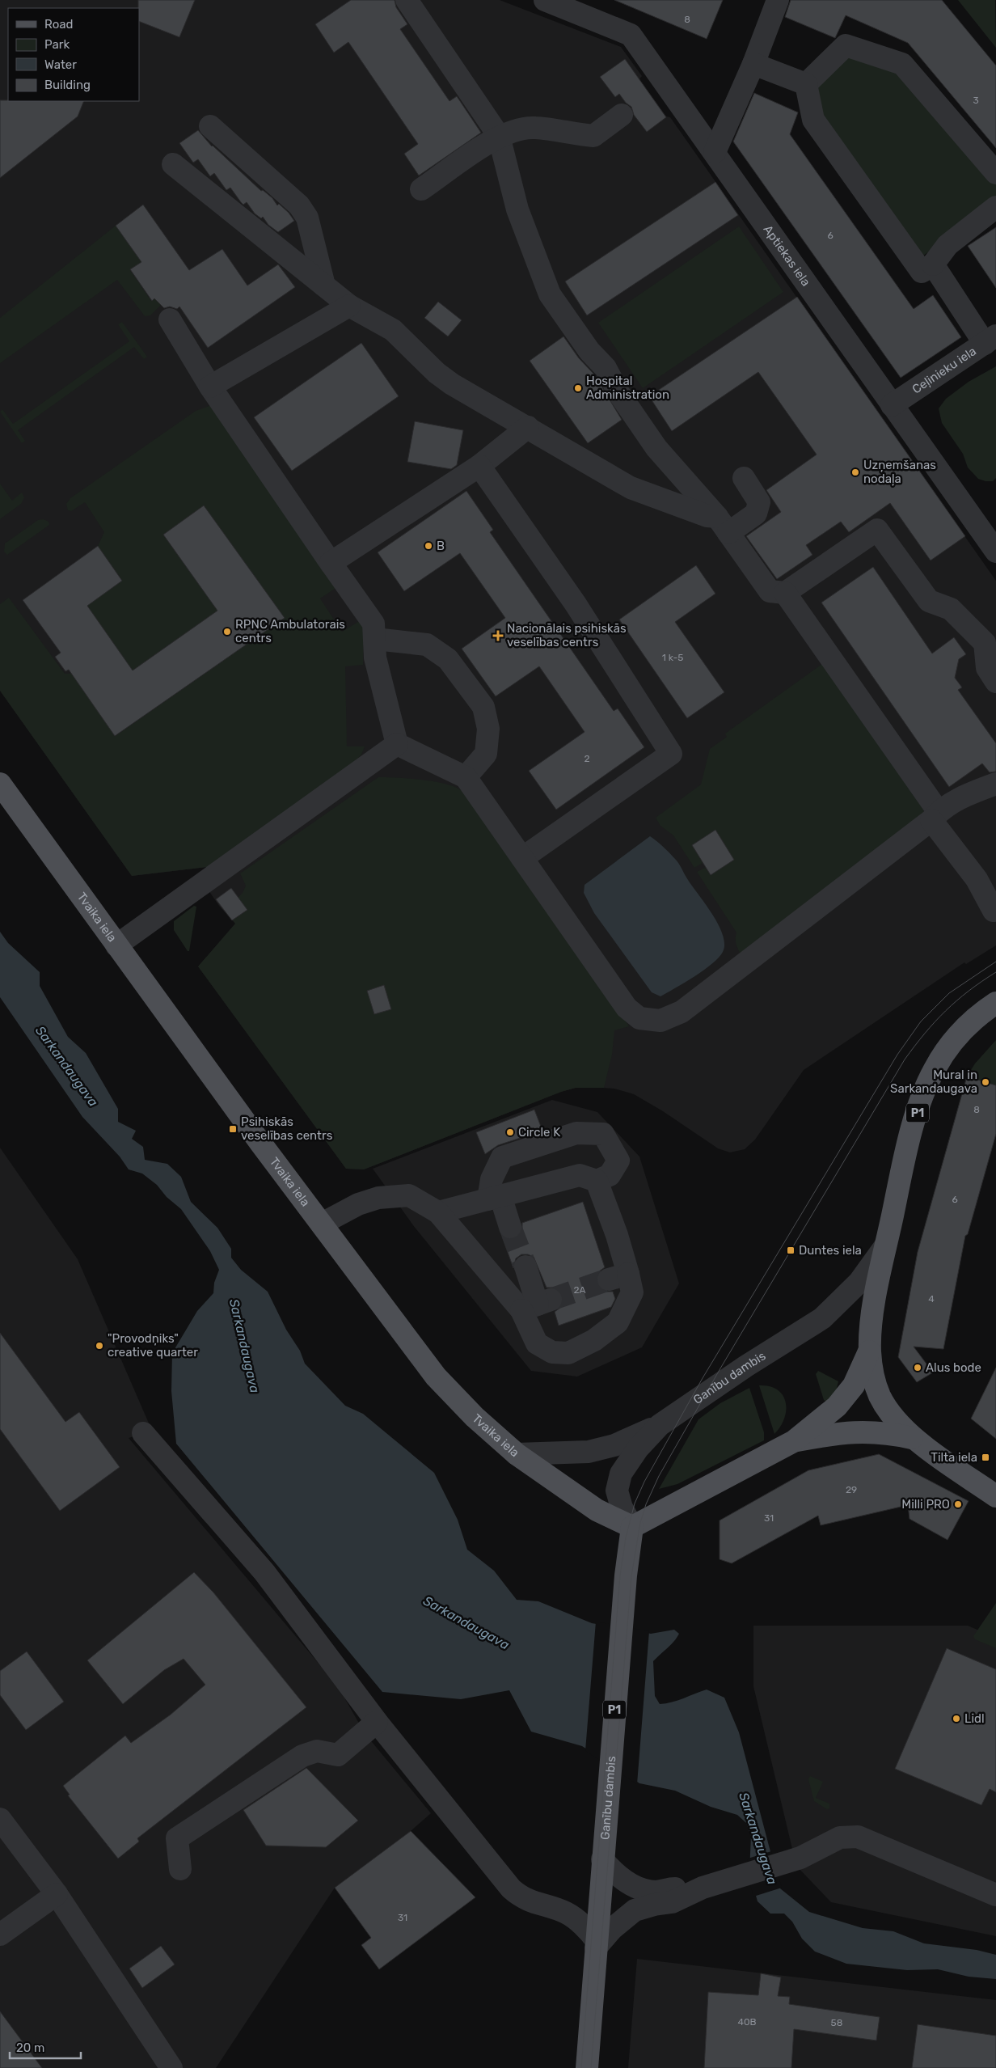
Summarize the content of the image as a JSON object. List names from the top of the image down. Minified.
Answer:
{"streets":{"main road":["Tvaika iela","P1","Ganību dambis"],"street":["Aptiekas iela","Ceļinieku iela"]},"crossings":[["Aptiekas iela","Ceļinieku iela"],["Tvaika iela","P1"],["Tvaika iela","Ganību dambis"],["P1","Ganību dambis"]],"water":["Sarkandaugava"],"places":{"other":["Hospital Administration","Uzņemšanas nodaļa","B","RPNC Ambulatorais centrs","Mural in Sarkandaugava","Circle K","\"Provodņiks\" creative quarter","Alus bode","Milli PRO","Lidl"],"health":["Nacionālais psihiskās veselības centrs"],"transit":["Psihiskās veselības centrs","Duntes iela","Tilta iela"]},"house_numbers":["8","3","6","1 k-5","2","8","6","2A","4","29","31","31","40B","58"],"legend":["Road","Park","Water","Building"],"scale_bar":"20 m"}
